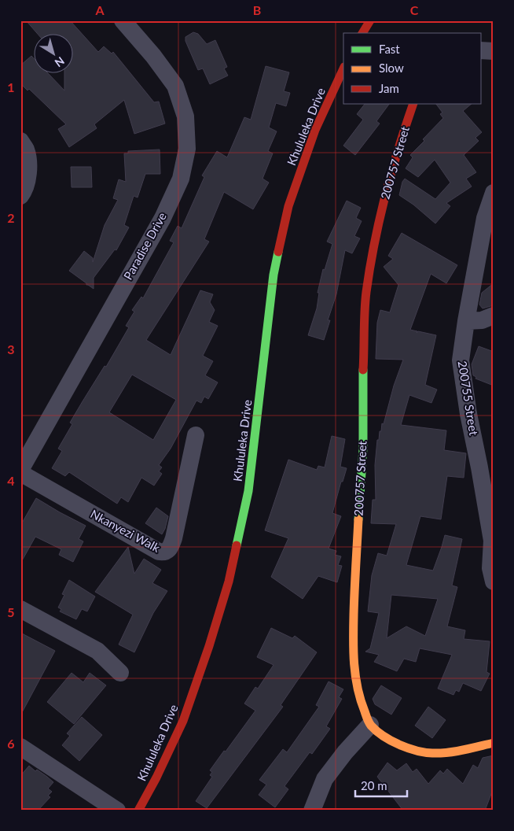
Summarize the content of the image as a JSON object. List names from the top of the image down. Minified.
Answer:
{"streets":{"street":["Khululeka Drive","200757 Street","Paradise Drive","200755 Street","Nkanyezi Walk"]},"legend":["Fast","Slow","Jam"],"scale_bar":"20 m","north":"bottom right","grid":{"columns":["A","B","C"],"rows":["1","2","3","4","5","6"]}}
